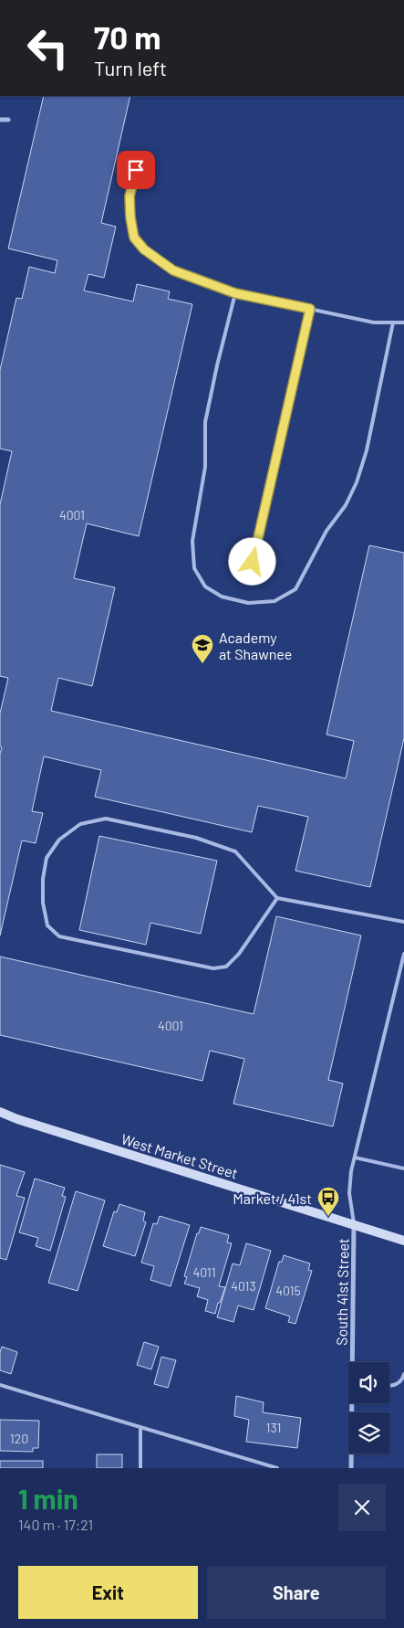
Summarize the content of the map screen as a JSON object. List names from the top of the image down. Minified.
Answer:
{"streets":{"street":["West Market Street","South 41st Street"]},"crossings":[["West Market Street","South 41st Street"]],"places":{"school or university":["Academy at Shawnee"],"bus stop":["Market / 41st"]},"house_numbers":["4001","4001","4011","4013","4015","131","120"],"page":{"turn":["70 m","Turn left"],"heading":["1 min","140 m · 17:21"],"buttons":["Exit","Share"]}}
